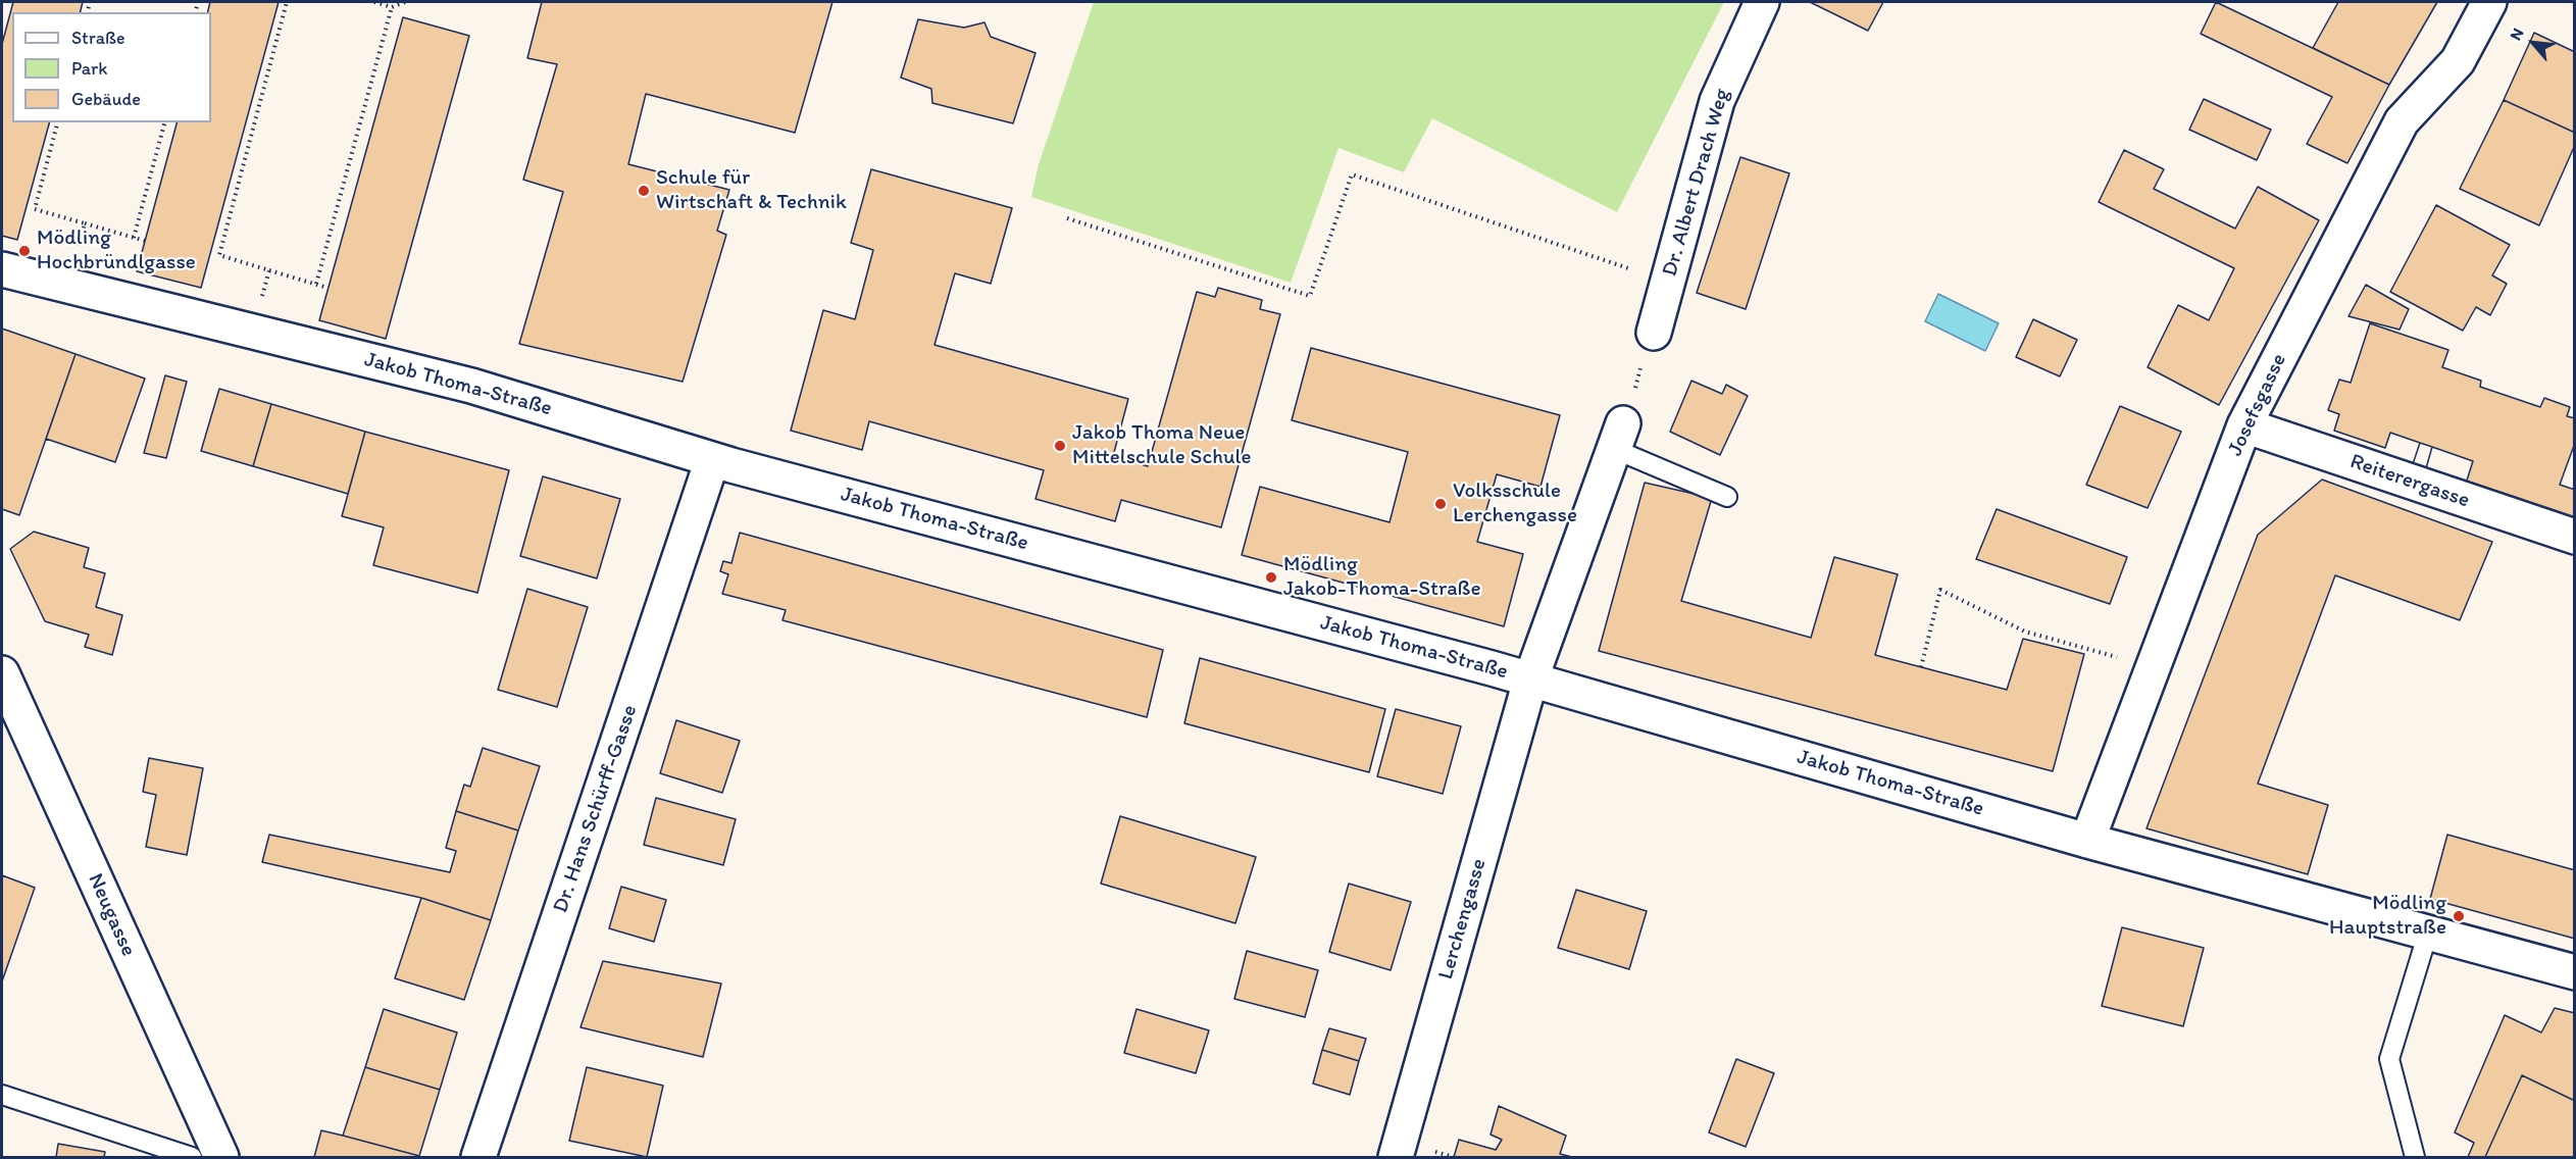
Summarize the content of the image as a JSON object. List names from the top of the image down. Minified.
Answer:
{"streets":{"street":["Dr. Albert Drach Weg","Jakob Thoma-Straße","Josefsgasse","Reiterergasse","Dr. Hans Schürff-Gasse","Neugasse","Lerchengasse"]},"crossings":[["Jakob Thoma-Straße","Josefsgasse"],["Jakob Thoma-Straße","Dr. Hans Schürff-Gasse"],["Jakob Thoma-Straße","Lerchengasse"],["Josefsgasse","Reiterergasse"]],"places":["Schule für Wirtschaft & Technik","Mödling Hochbründlgasse","Jakob Thoma Neue Mittelschule Schule","Volksschule Lerchengasse","Mödling Jakob-Thoma-Straße","Mödling Hauptstraße"],"legend":["Straße","Park","Gebäude"],"north":"top left"}
